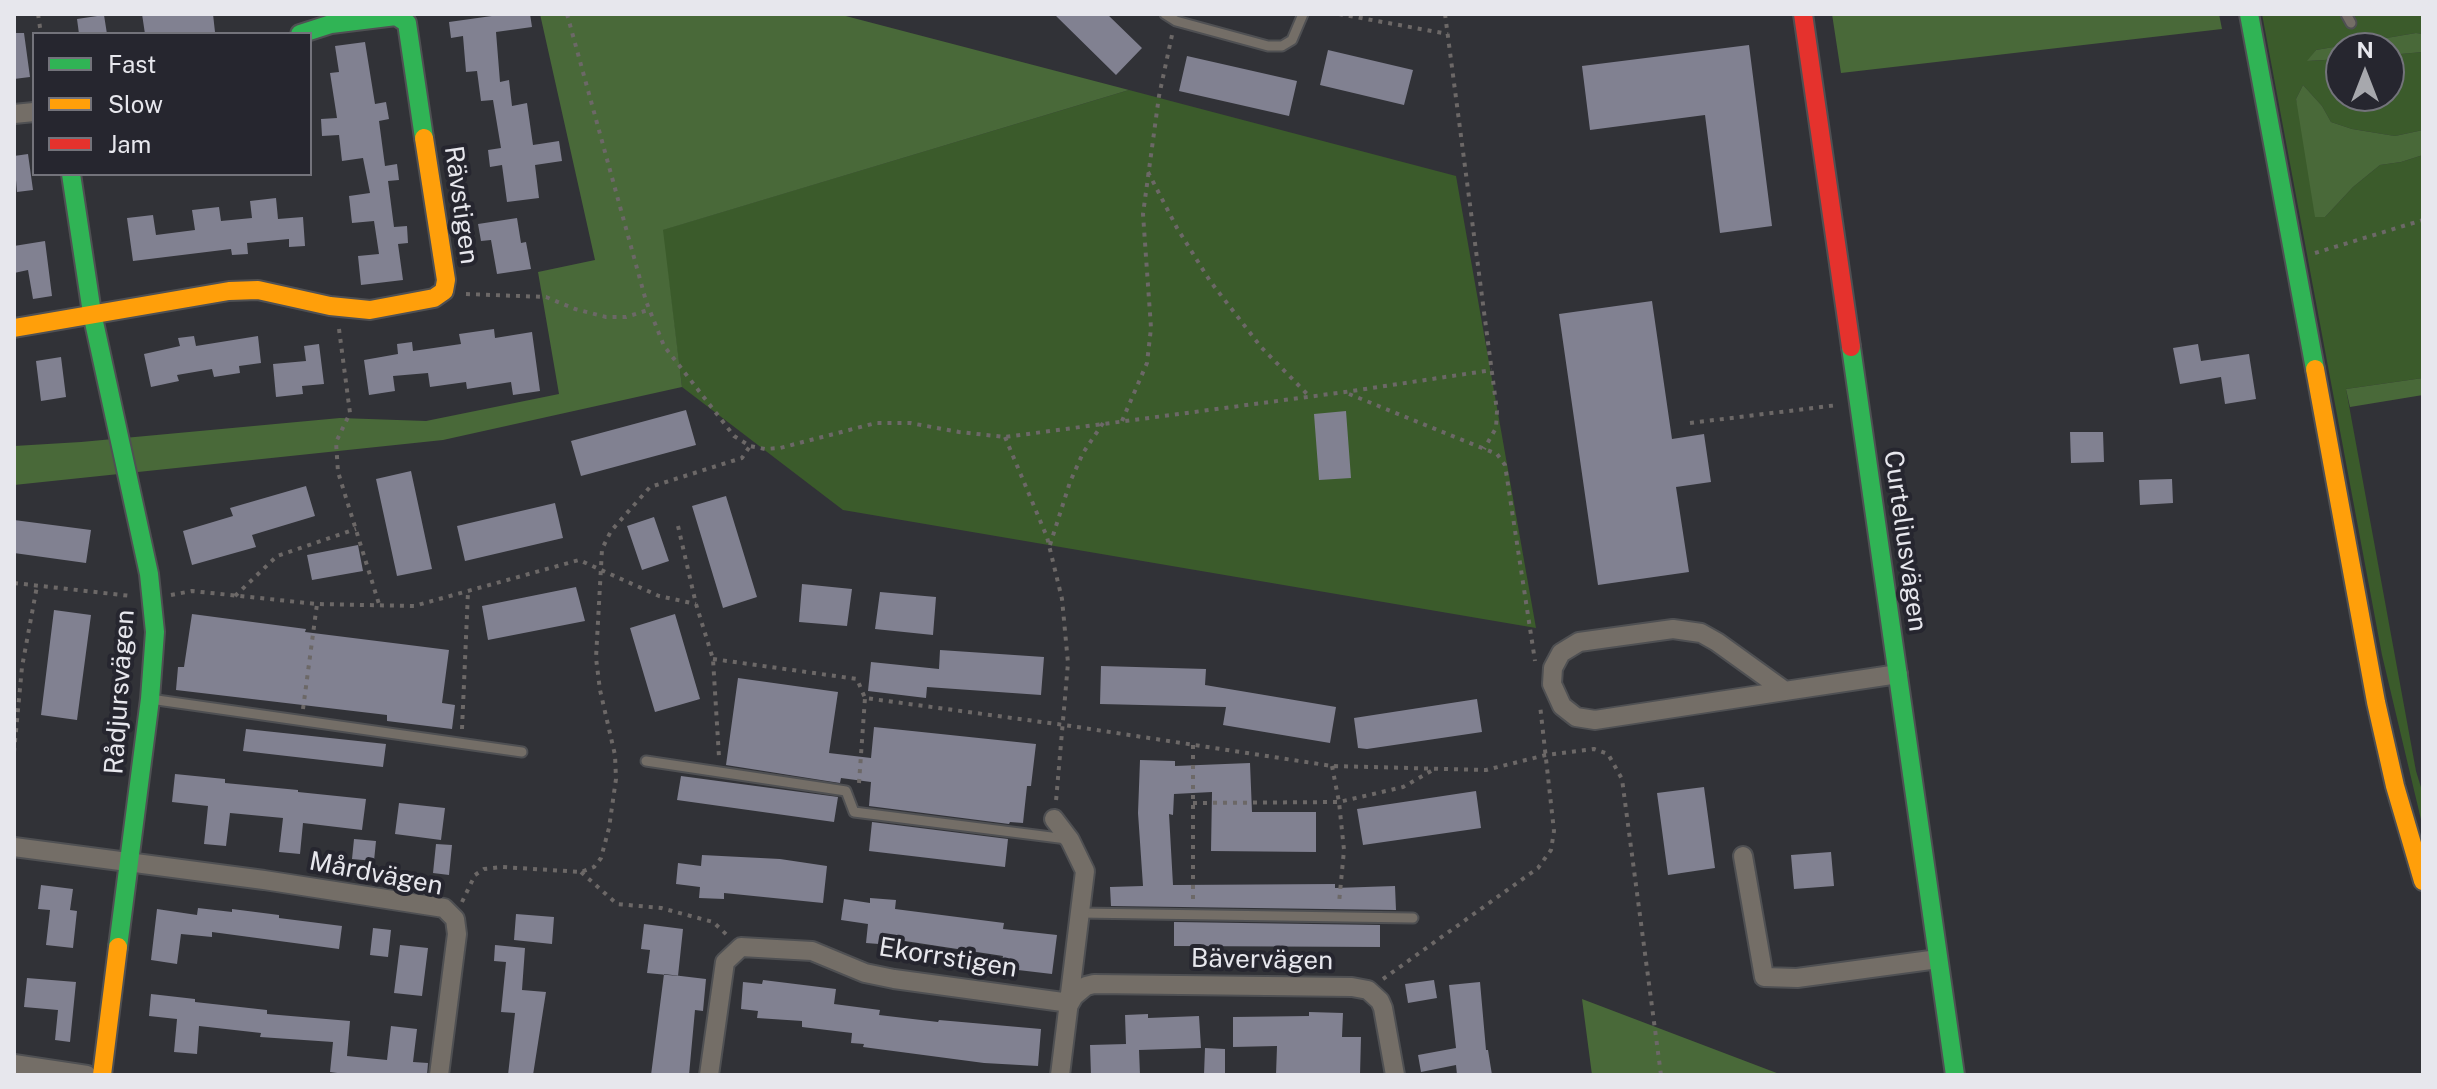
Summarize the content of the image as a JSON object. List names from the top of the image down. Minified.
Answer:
{"streets":{"street":["Rävstigen","Curteliusvägen","Rådjursvägen","Mårdvägen","Ekorrstigen","Bävervägen"]},"crossings":[["Rävstigen","Rådjursvägen"],["Rådjursvägen","Mårdvägen"],["Ekorrstigen","Bävervägen"]],"legend":["Fast","Slow","Jam"],"north":"top"}
